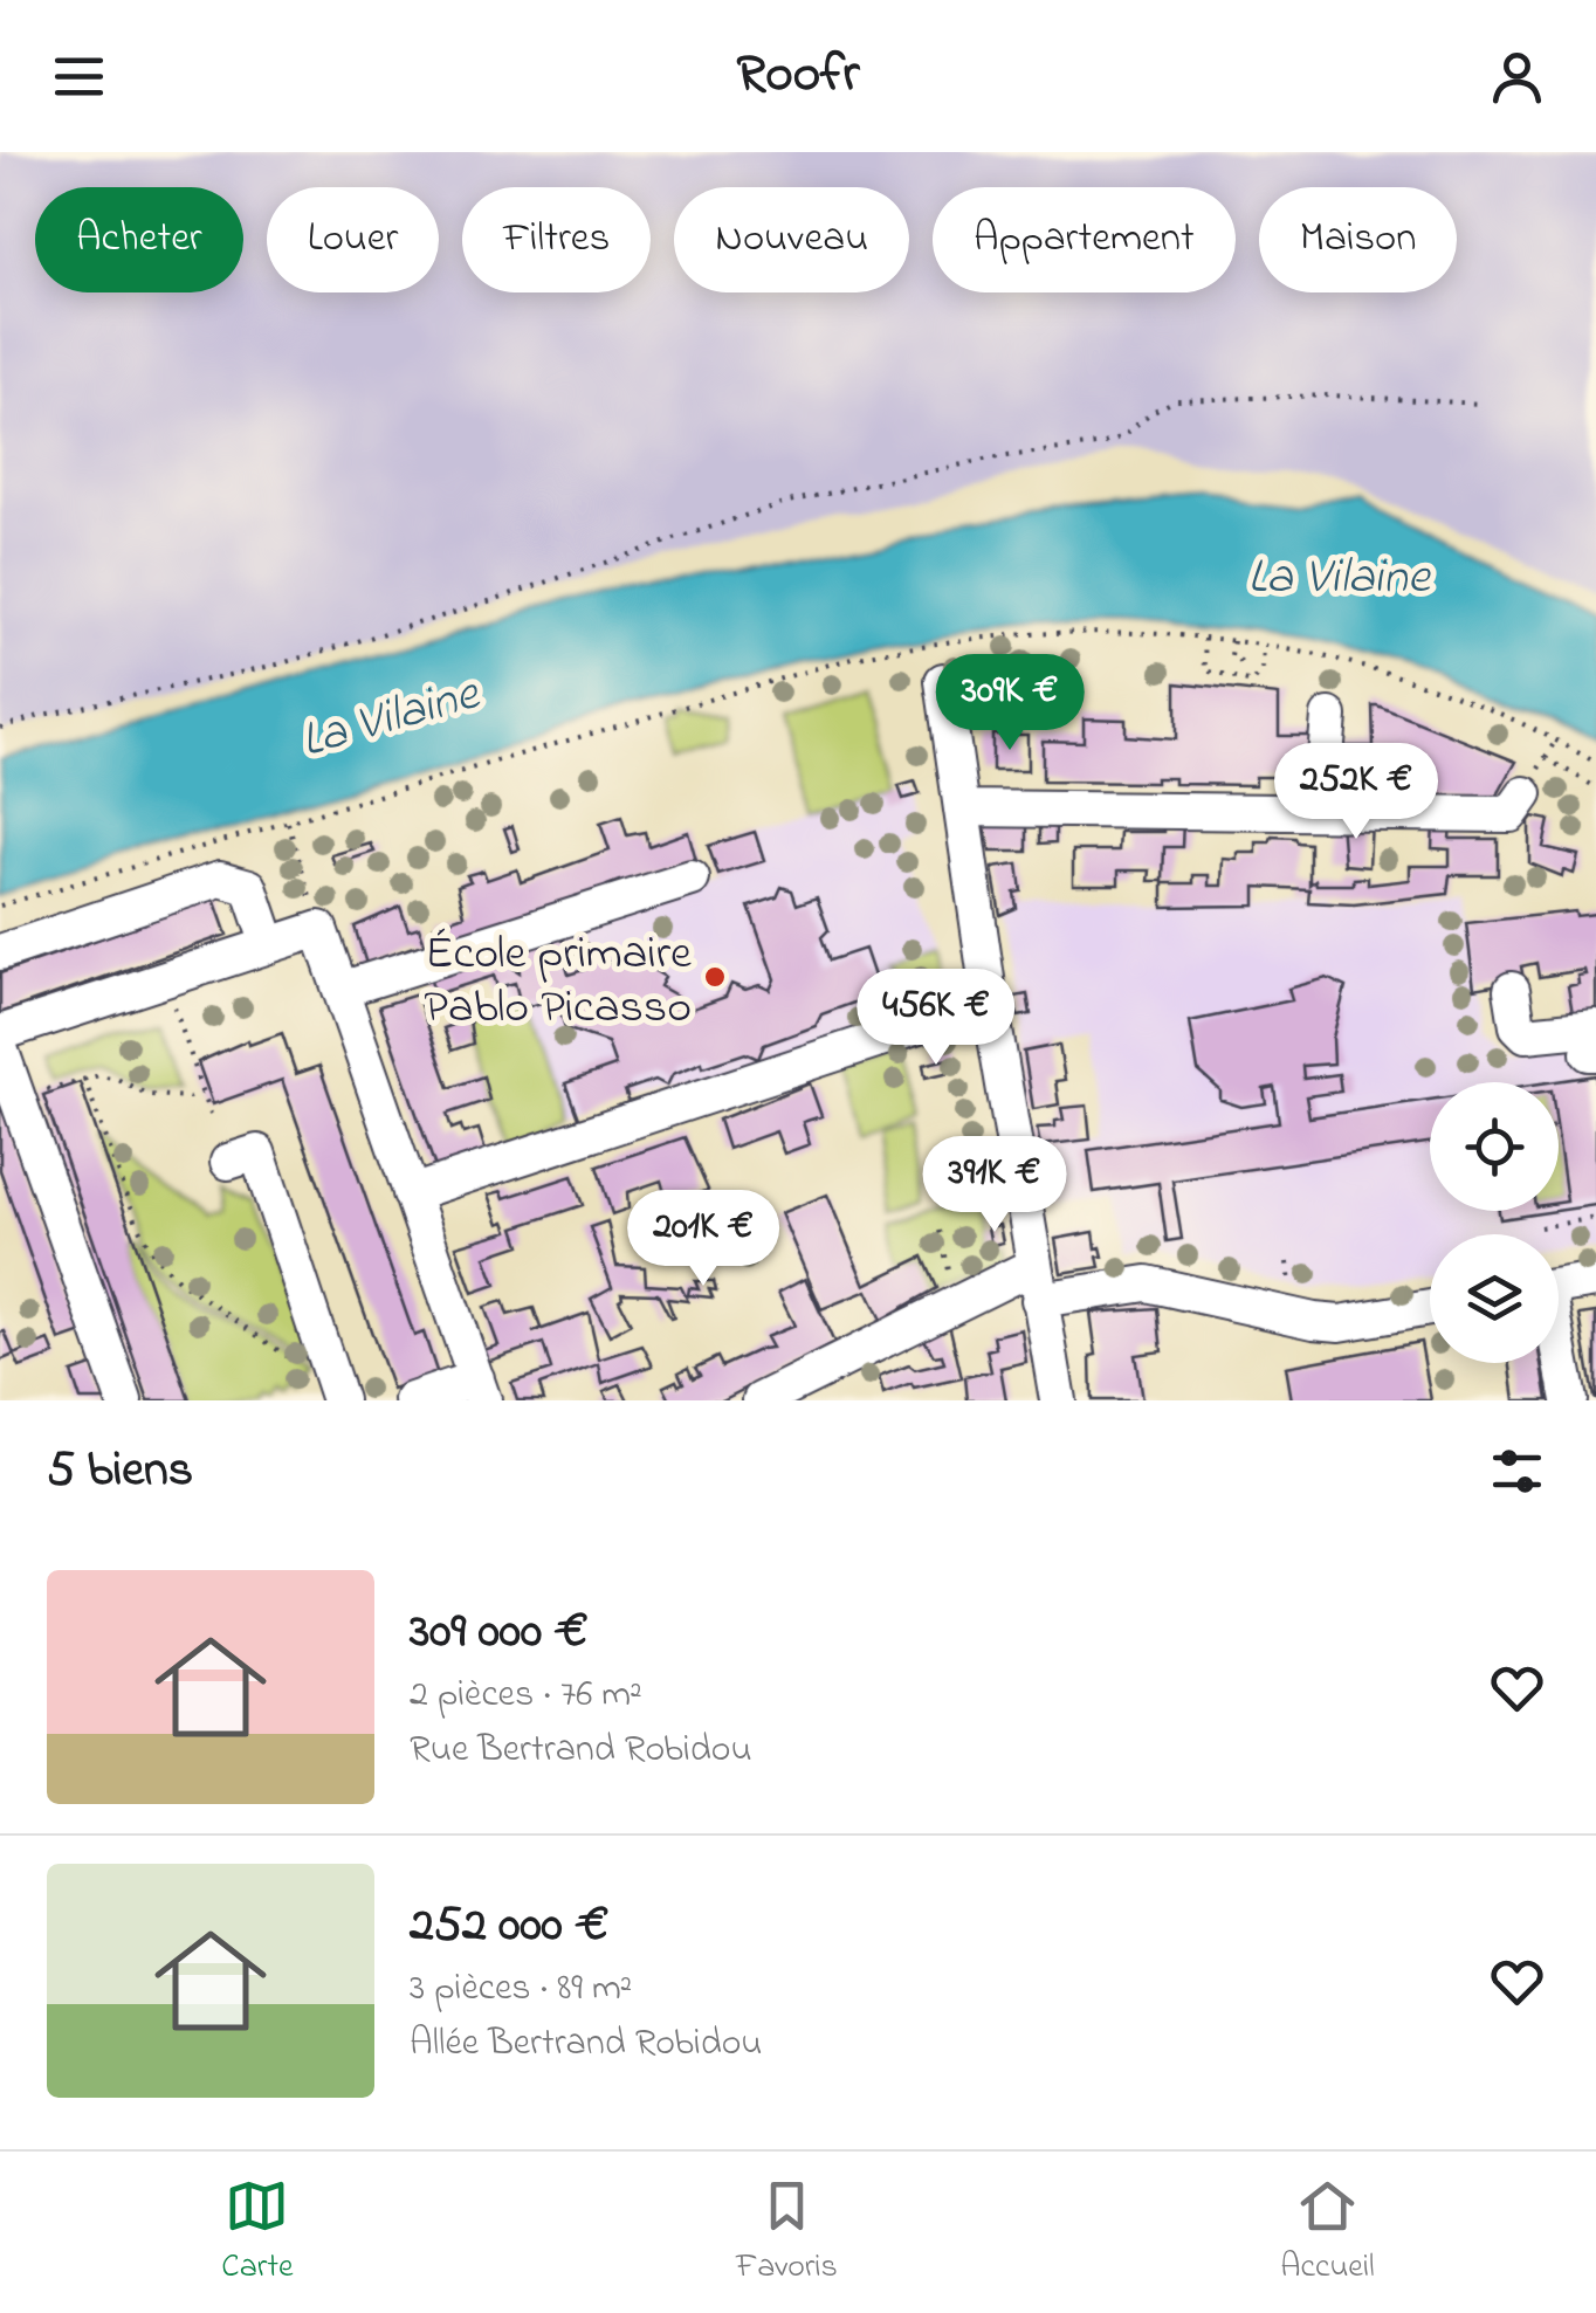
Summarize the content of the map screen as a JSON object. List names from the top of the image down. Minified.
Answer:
{"water":["La Vilaine"],"places":["École primaire Pablo Picasso"],"page":{"header":"Roofr","chip":["Acheter","Louer","Filtres","Nouveau","Appartement","Maison"],"price":["309K €","252K €","456K €","391K €","201K €"],"heading":"5 biens","list":[{"name":"309 000 €","note":"2 pièces · 76 m² · Rue Bertrand Robidou"},{"name":"252 000 €","note":"3 pièces · 89 m² · Allée Bertrand Robidou"}],"tabs":["Carte","Favoris","Accueil"]}}
